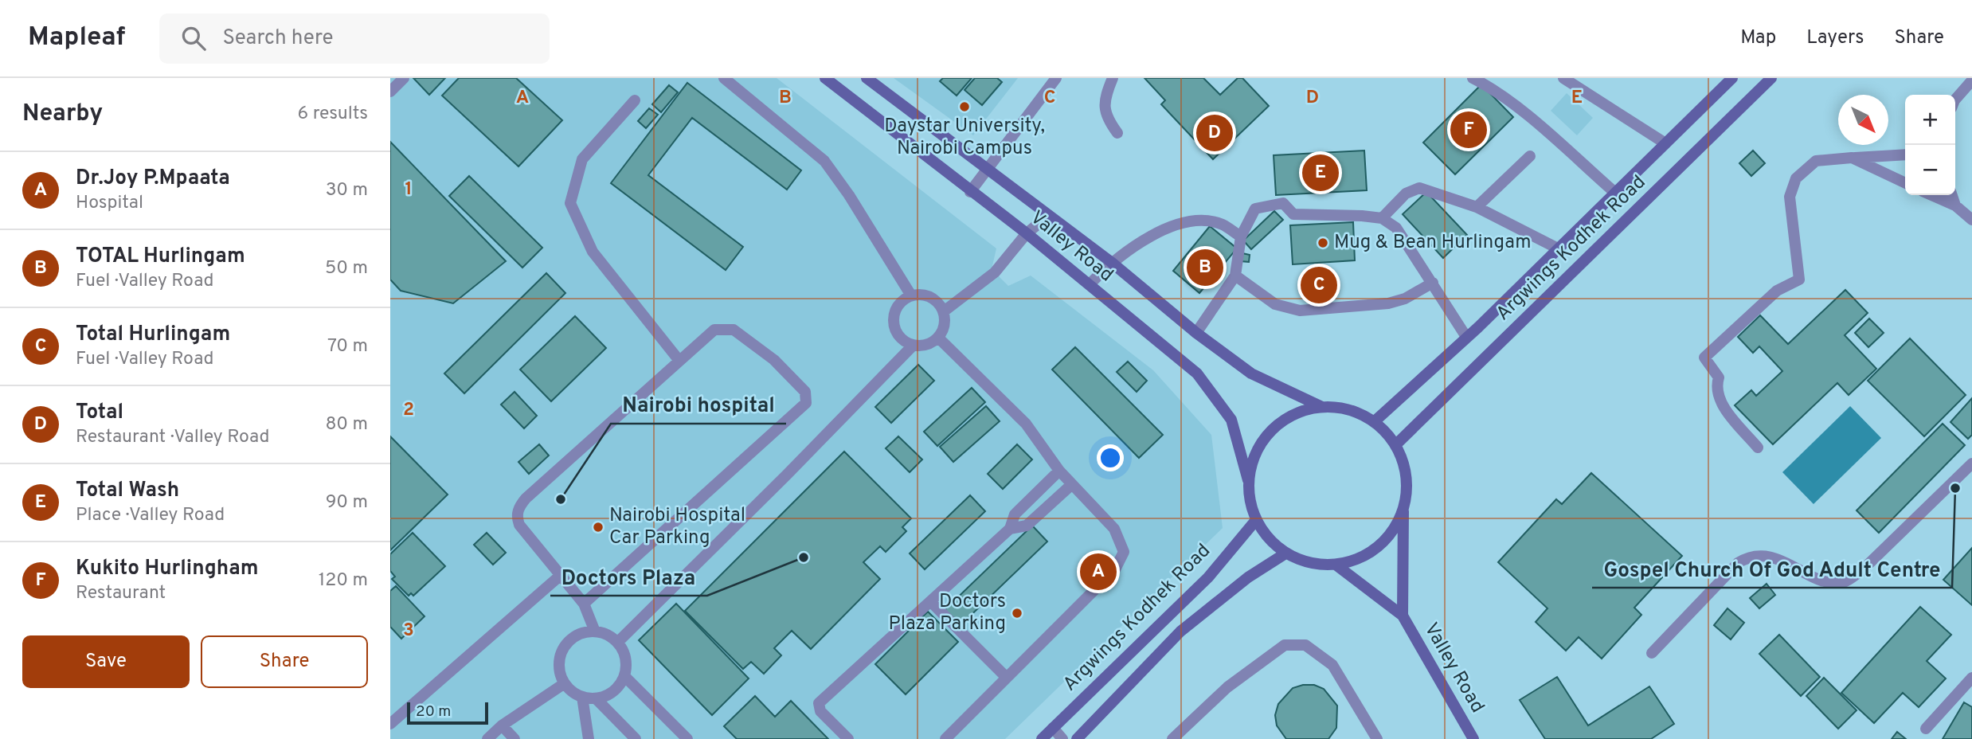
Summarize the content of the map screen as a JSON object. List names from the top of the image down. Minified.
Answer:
{"streets":{"main road":["Valley Road","Argwings Kodhek Road"]},"crossings":[["Valley Road","Argwings Kodhek Road"]],"places":["Daystar University, Nairobi Campus","Mug & Bean Hurlingam","Gospel Church Of God Adult Centre","Nairobi hospital","Nairobi Hospital Car Parking","Doctors Plaza","Doctors Plaza Parking"],"scale_bar":"20 m","north":"bottom right","page":{"header":"Mapleaf","search":"Search here","nav":["Map","Layers","Share"],"heading":["Nearby","6 results"],"map_buttons":["+","−"],"pins":["F","D","E","B","C","A"],"list":[{"mark":"A","name":"Dr.Joy P.Mpaata","note":"Hospital","value":"30 m"},{"mark":"B","name":"TOTAL Hurlingam","note":"Fuel · Valley Road","value":"50 m"},{"mark":"C","name":"Total Hurlingam","note":"Fuel · Valley Road","value":"70 m"},{"mark":"D","name":"Total","note":"Restaurant · Valley Road","value":"80 m"},{"mark":"E","name":"Total Wash","note":"Place · Valley Road","value":"90 m"},{"mark":"F","name":"Kukito Hurlingham","note":"Restaurant","value":"120 m"}],"buttons":["Save","Share"],"scale":"20 m"},"grid":{"columns":["A","B","C","D","E"],"rows":["1","2","3"]}}
